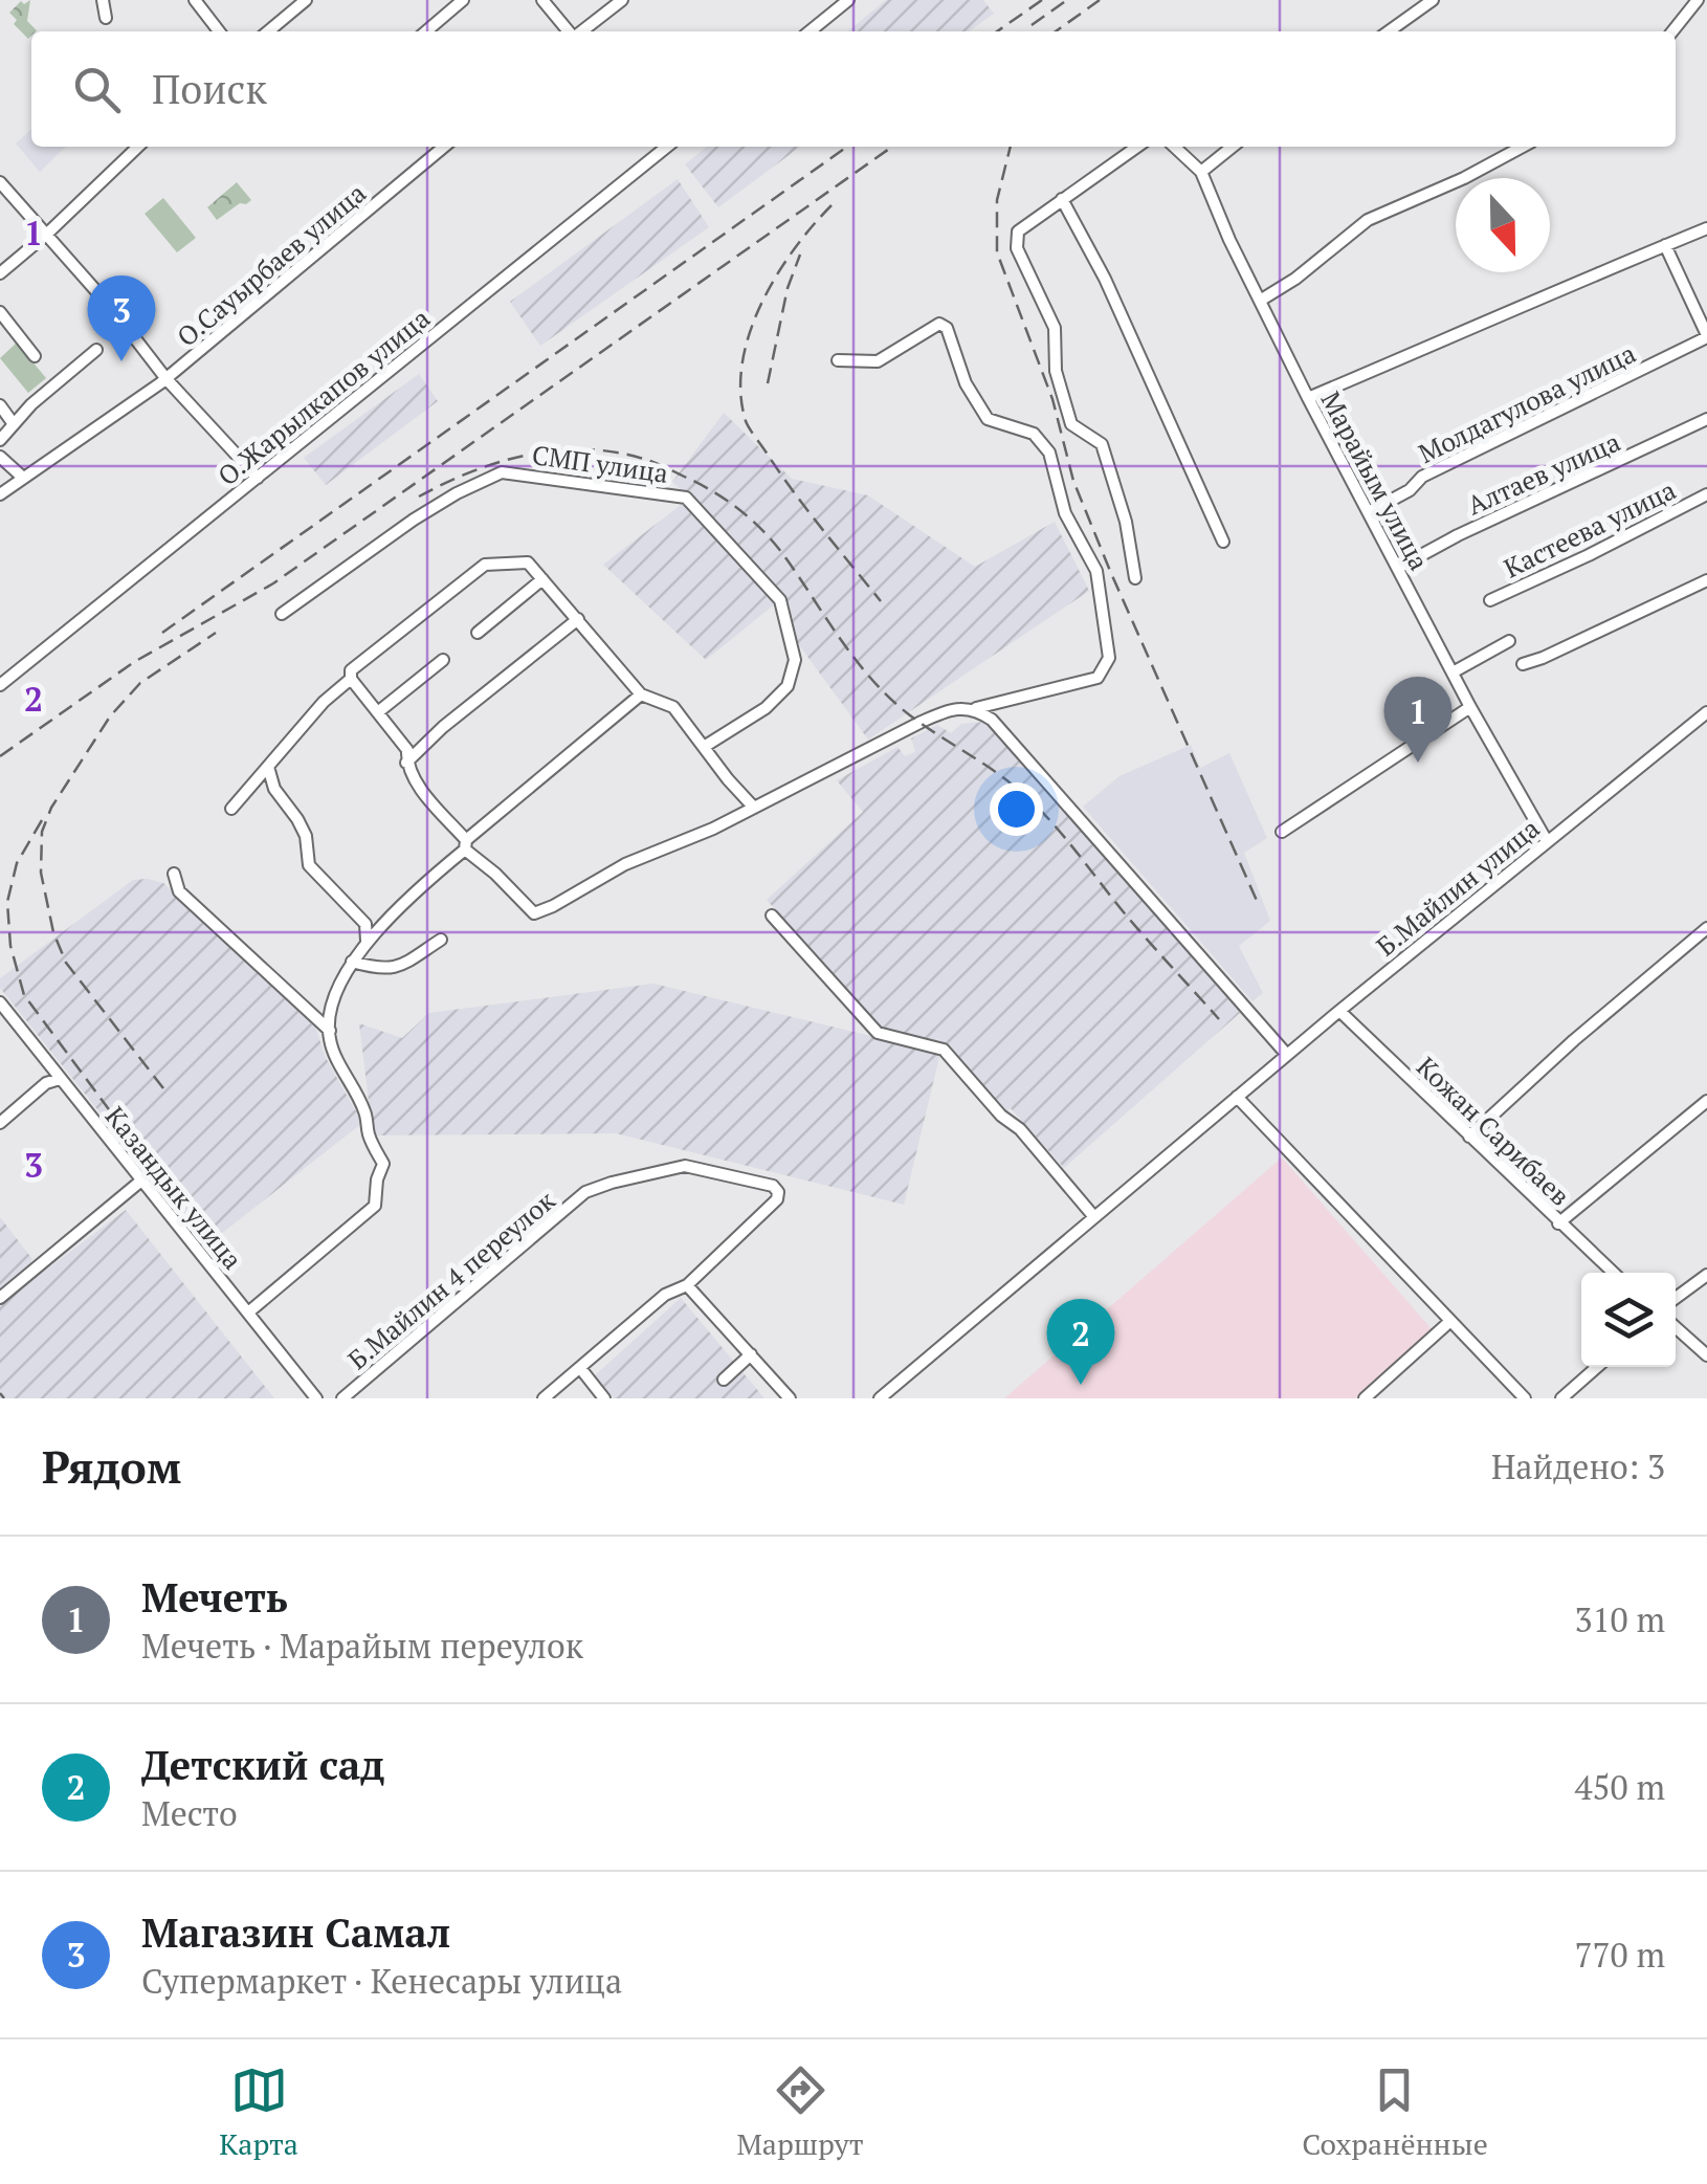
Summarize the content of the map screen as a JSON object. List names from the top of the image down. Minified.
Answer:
{"streets":{"street":["О.Сауырбаев улица","О.Жарылкапов улица","Молдагулова улица","СМП улица","Алтаев улица","Марайым улица","Кастеева улица","Б.Майлин улица","Кожан Сарибаев","Казандык улица","Б.Майлин 4 переулок"]},"crossings":[["Молдагулова улица","Марайым улица"],["Алтаев улица","Марайым улица"],["Марайым улица","Б.Майлин улица"],["Б.Майлин улица","Кожан Сарибаев"]],"north":"bottom","page":{"search":"Поиск","pins":["3","1","2"],"heading":["Рядом","Найдено: 3"],"list":[{"mark":"1","name":"Мечеть","note":"Мечеть · Марайым переулок","value":"310 m"},{"mark":"2","name":"Детский сад","note":"Место","value":"450 m"},{"mark":"3","name":"Магазин Самал","note":"Супермаркет · Кенесары улица","value":"770 m"}],"nav":["Карта","Маршрут","Сохранённые"]},"grid":{"rows":["1","2","3"]}}
